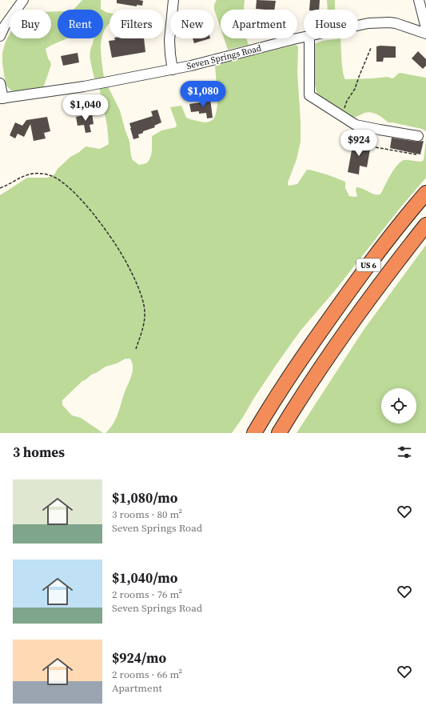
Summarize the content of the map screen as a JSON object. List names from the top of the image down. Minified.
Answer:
{"streets":{"highway":["US 6"],"street":["Seven Springs Road"]},"page":{"chip":["Buy","Rent","Filters","New","Apartment","House"],"price":["$1,080","$1,040","$924"],"heading":"3 homes","list":[{"name":"$1,080/mo","note":"3 rooms · 80 m² · Seven Springs Road"},{"name":"$1,040/mo","note":"2 rooms · 76 m² · Seven Springs Road"},{"name":"$924/mo","note":"2 rooms · 66 m² · Apartment"}]}}
